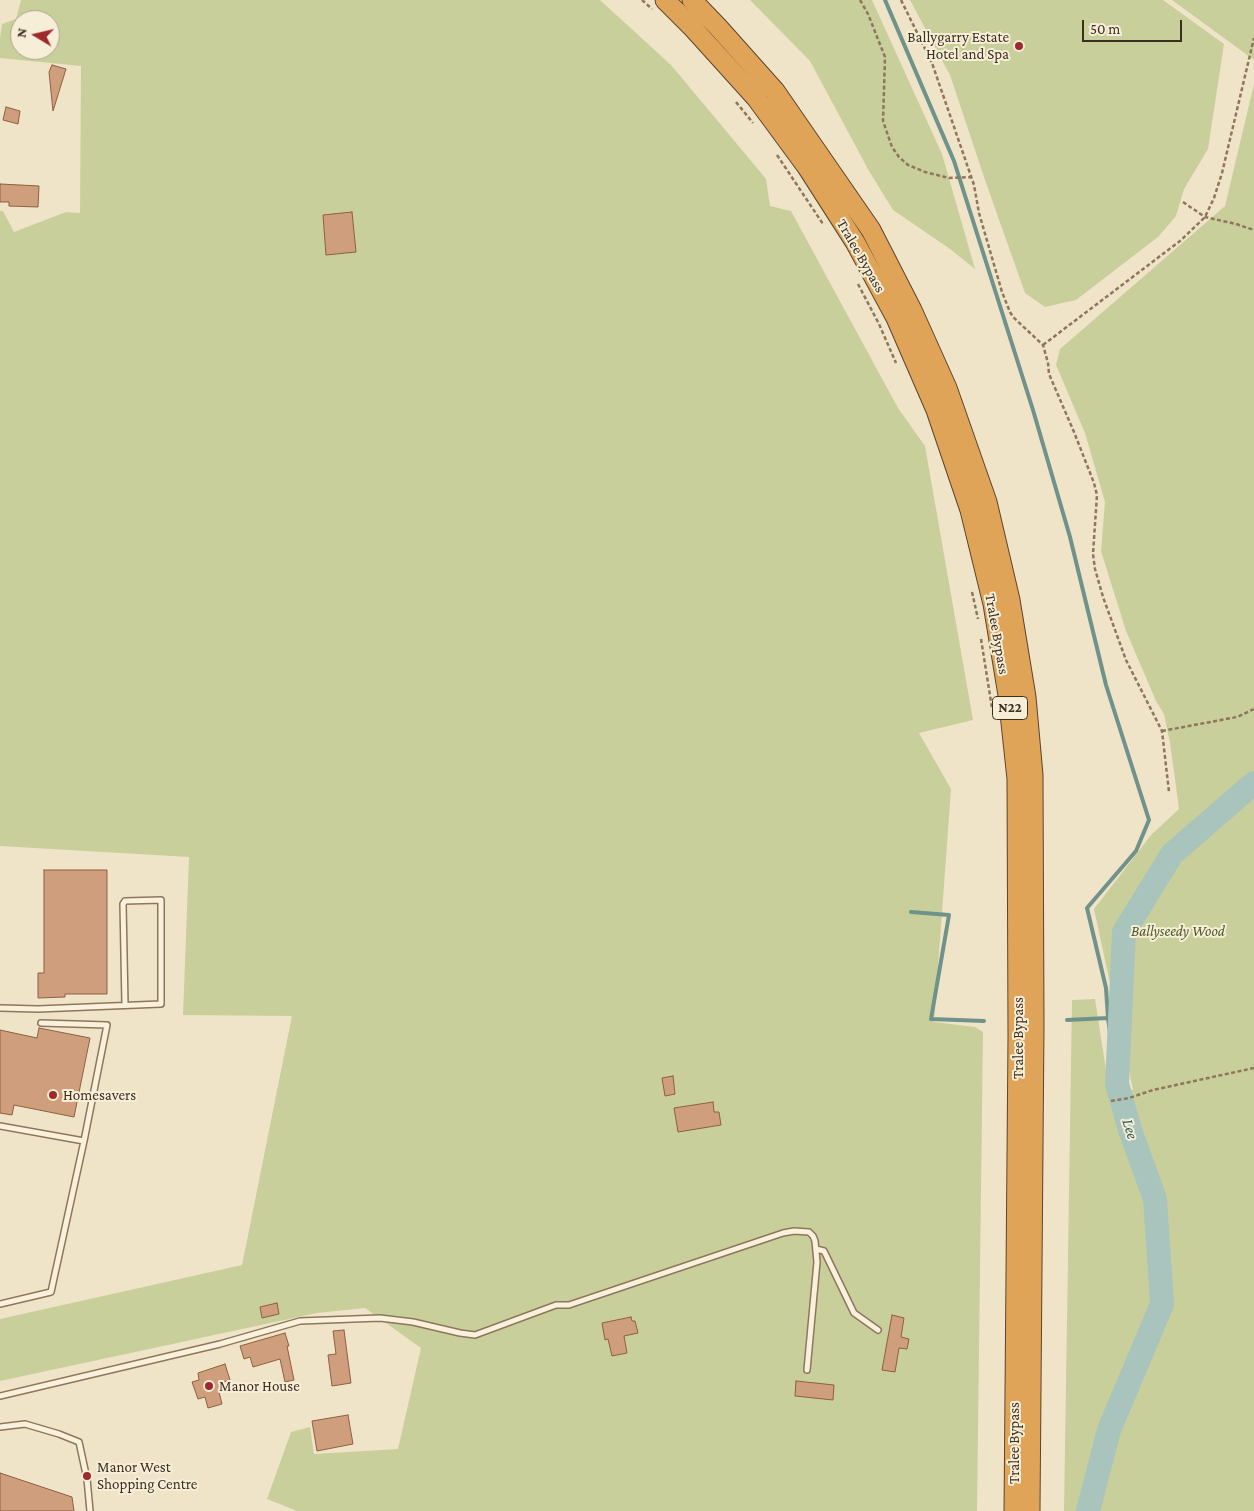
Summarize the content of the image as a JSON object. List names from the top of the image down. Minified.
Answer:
{"streets":{"highway":["Tralee Bypass","N22"]},"water":["Lee"],"parks":["Ballyseedy Wood"],"places":["Ballygarry Estate Hotel and Spa","Homesavers","Manor House","Manor West Shopping Centre"],"scale_bar":"50 m","north":"left"}
